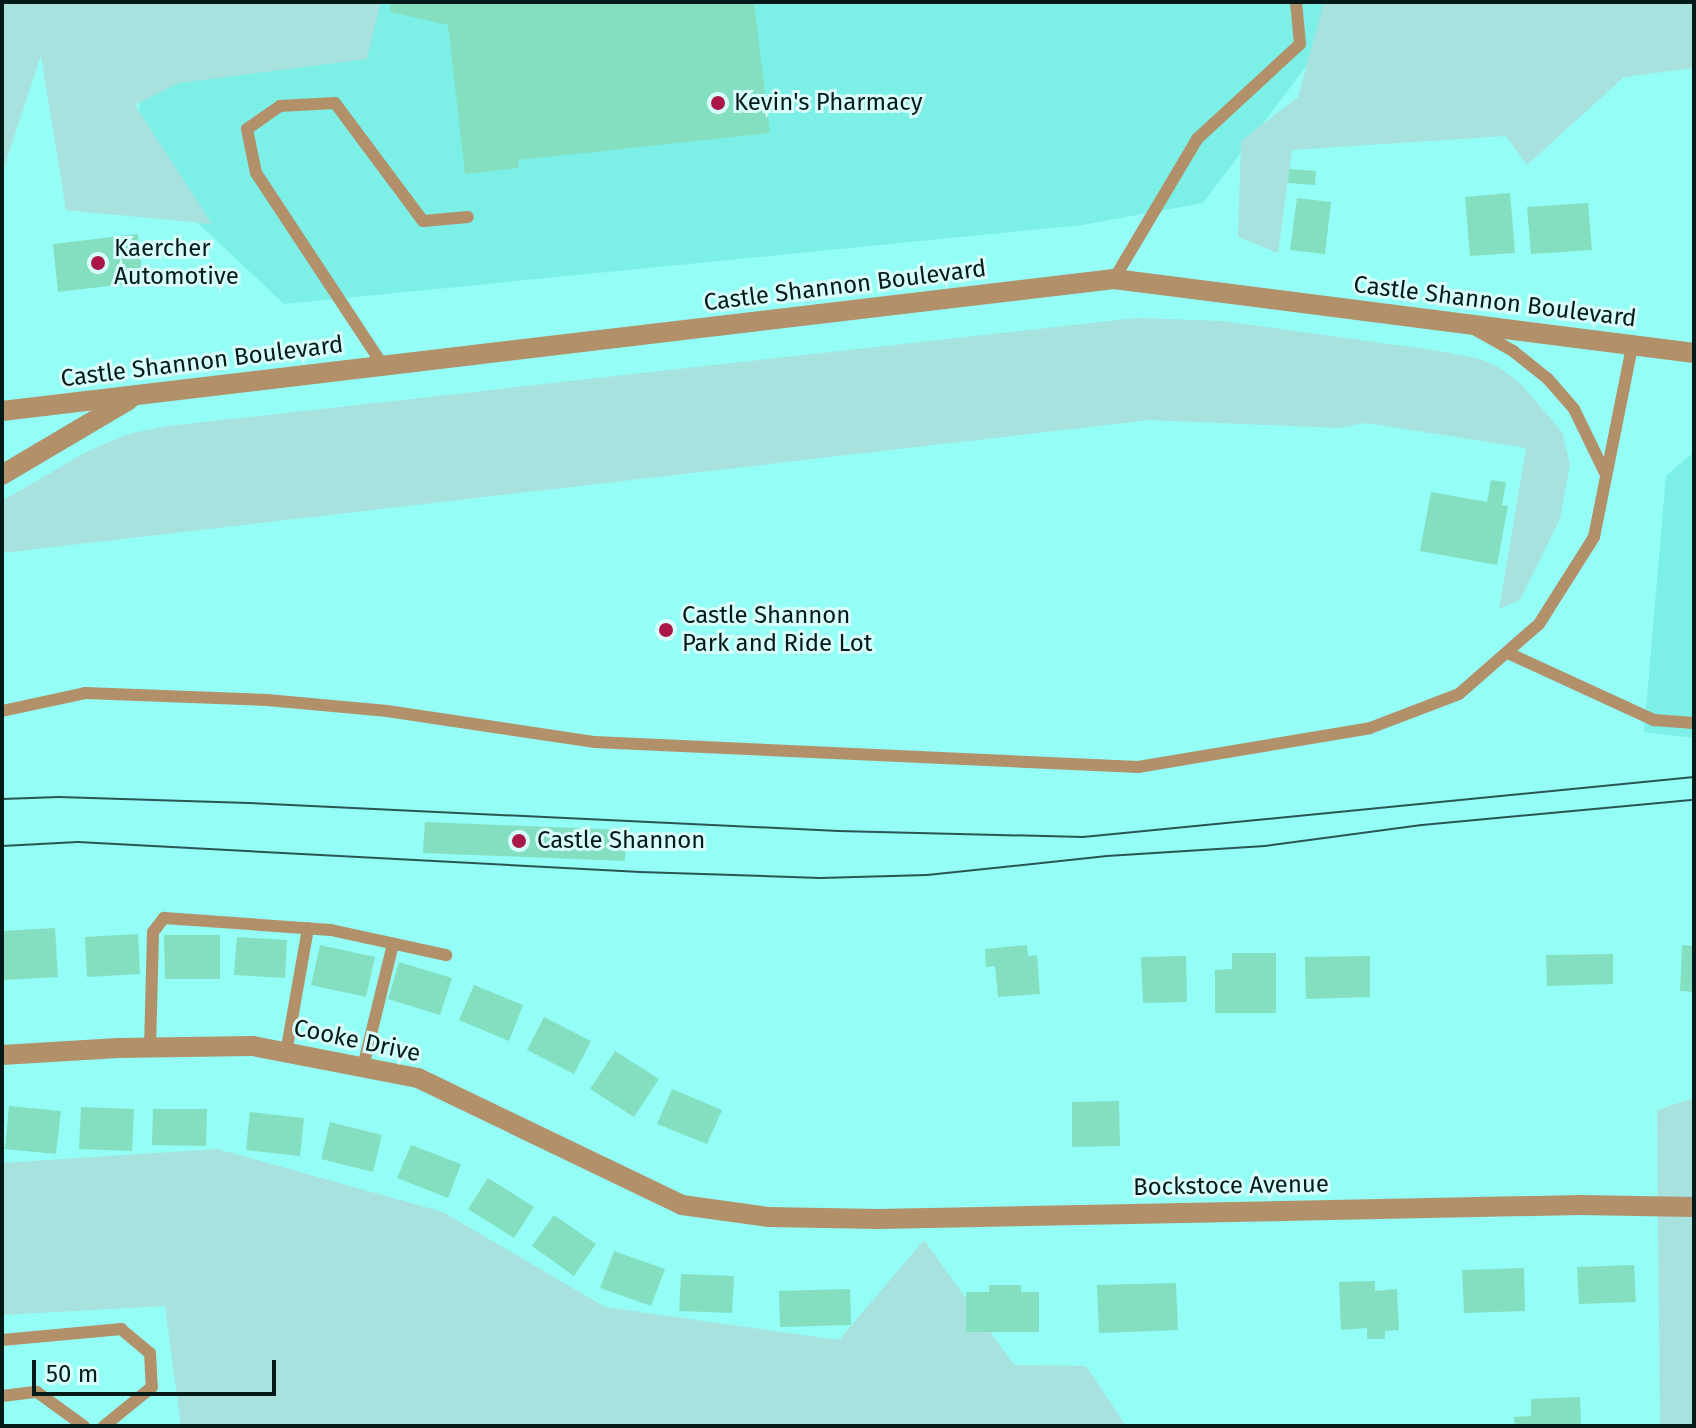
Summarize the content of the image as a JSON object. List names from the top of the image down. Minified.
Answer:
{"streets":{"street":["Castle Shannon Boulevard","Cooke Drive","Bockstoce Avenue"]},"crossings":[["Cooke Drive","Bockstoce Avenue"]],"places":["Kevin's Pharmacy","Kaercher Automotive","Castle Shannon Park and Ride Lot","Castle Shannon"],"scale_bar":"50 m"}
